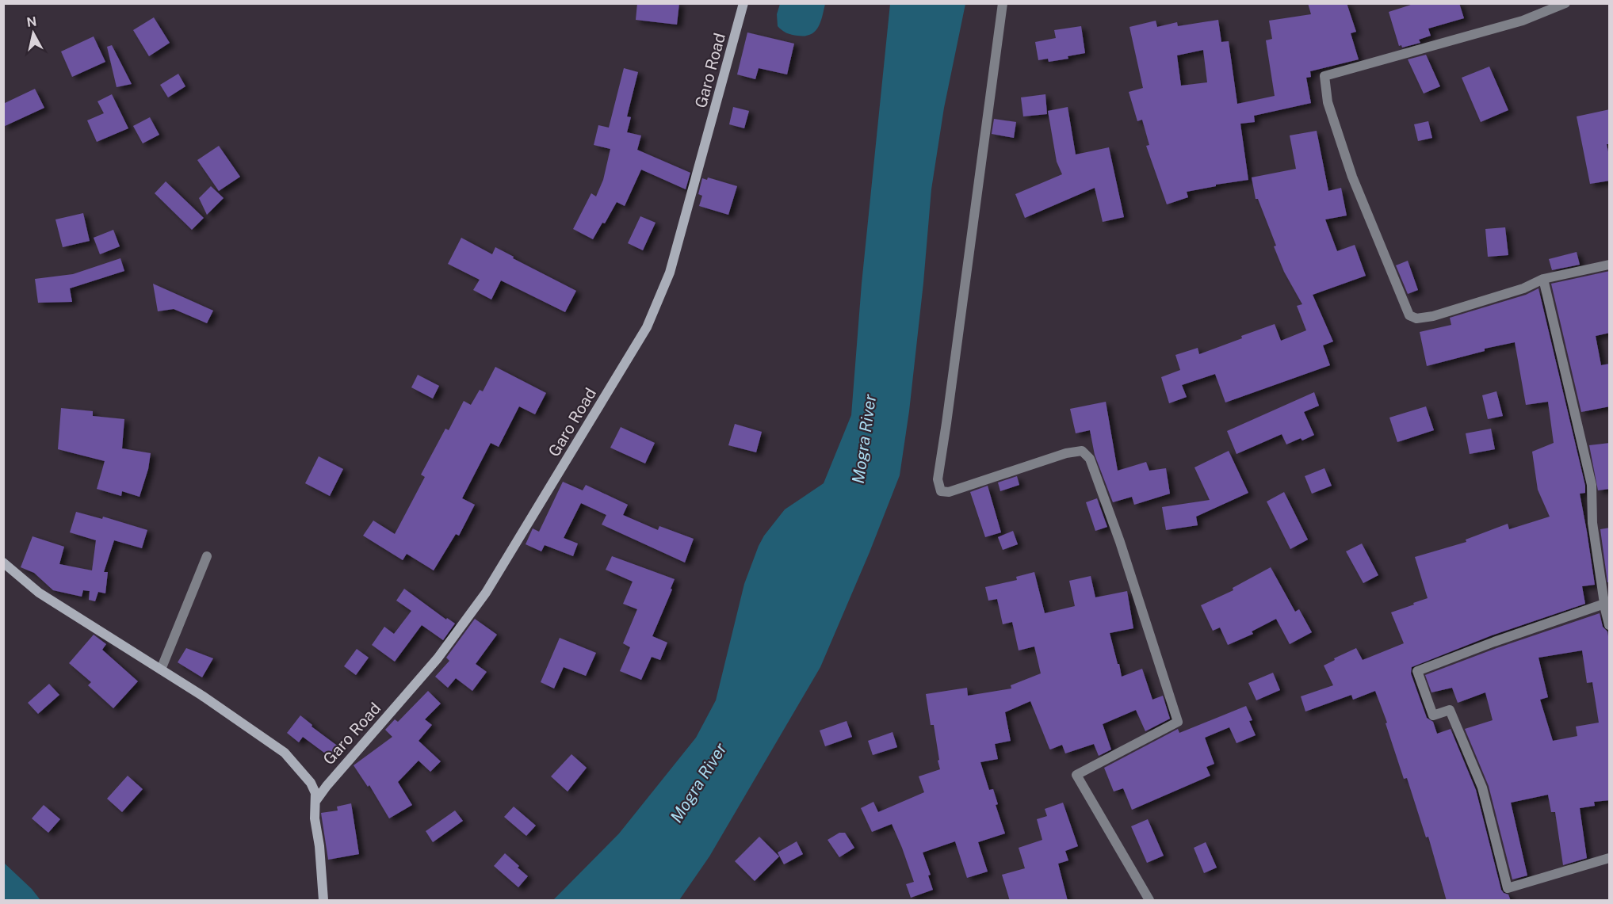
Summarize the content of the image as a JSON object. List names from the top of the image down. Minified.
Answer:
{"streets":{"street":["Garo Road"]},"water":["Mogra River"],"north":"top"}
